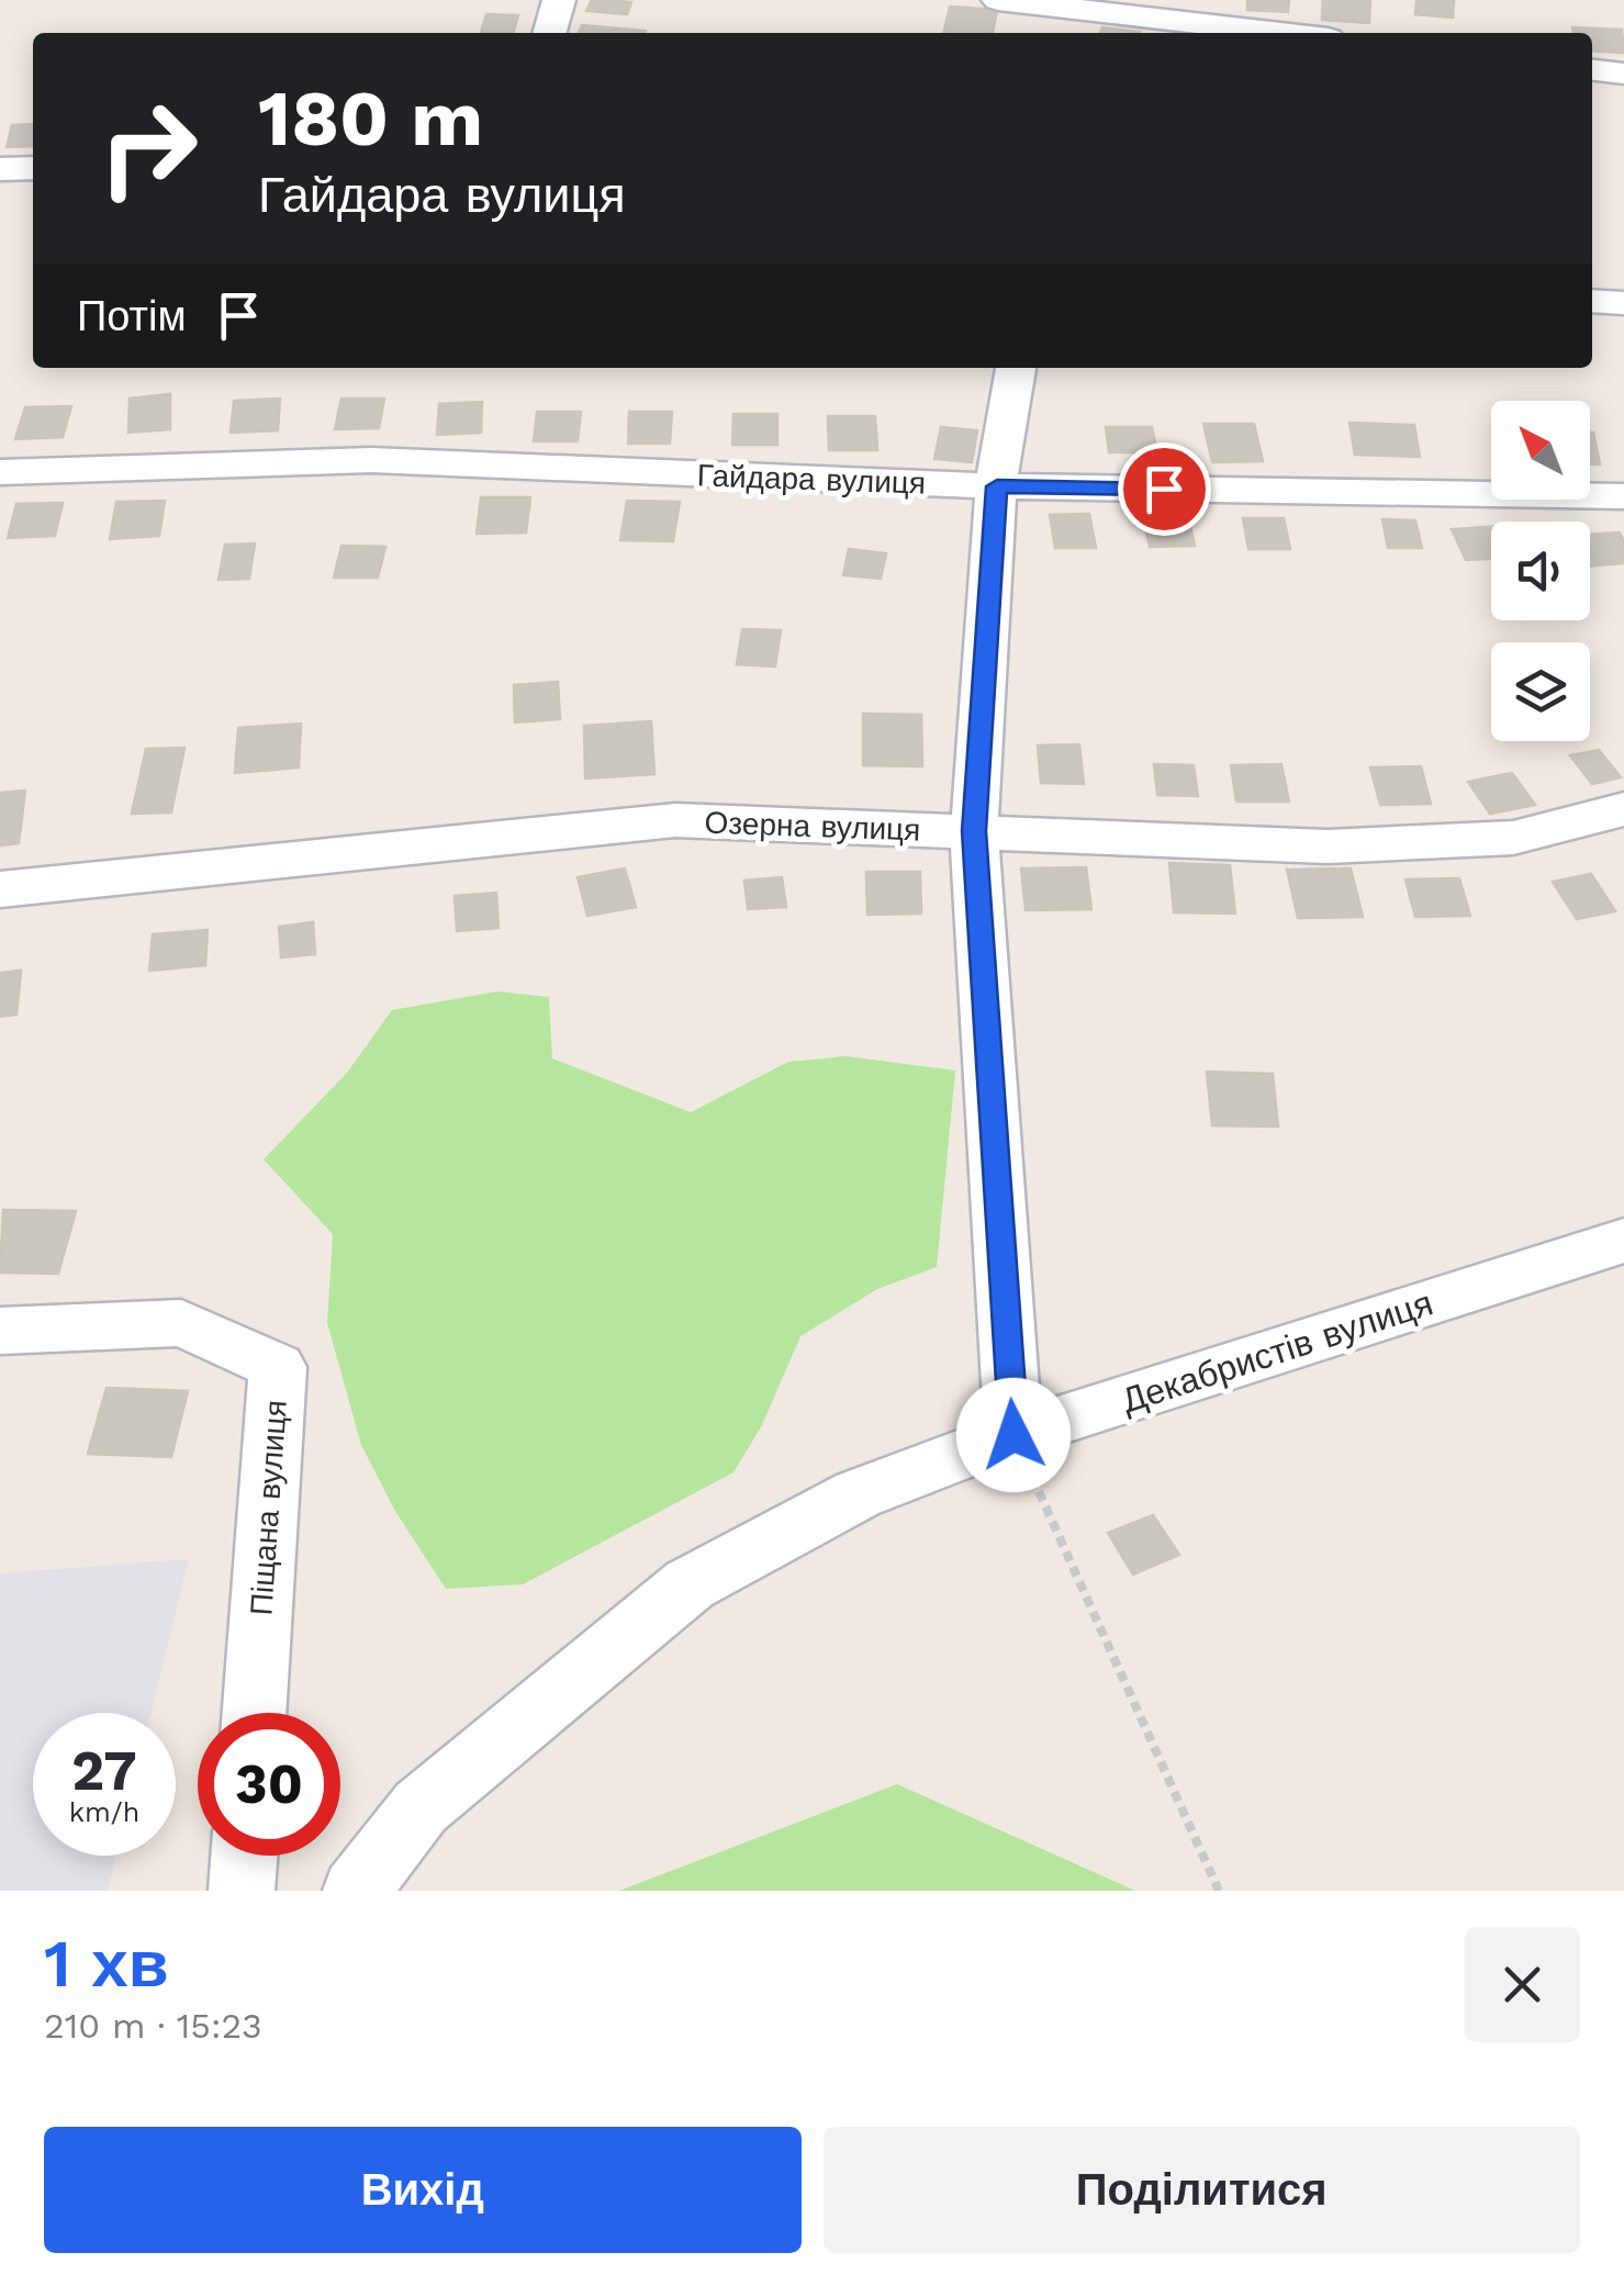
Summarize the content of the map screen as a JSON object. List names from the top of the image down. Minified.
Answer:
{"streets":{"street":["Гайдара вулиця","Озерна вулиця","Декабристів вулиця","Піщана вулиця"]},"north":"top left","page":{"turn":["180 m","Гайдара вулиця"],"then":"Потім","speed":"27 km/h","limit":"30","heading":["1 хв","210 m · 15:23"],"buttons":["Вихід","Поділитися"]}}
